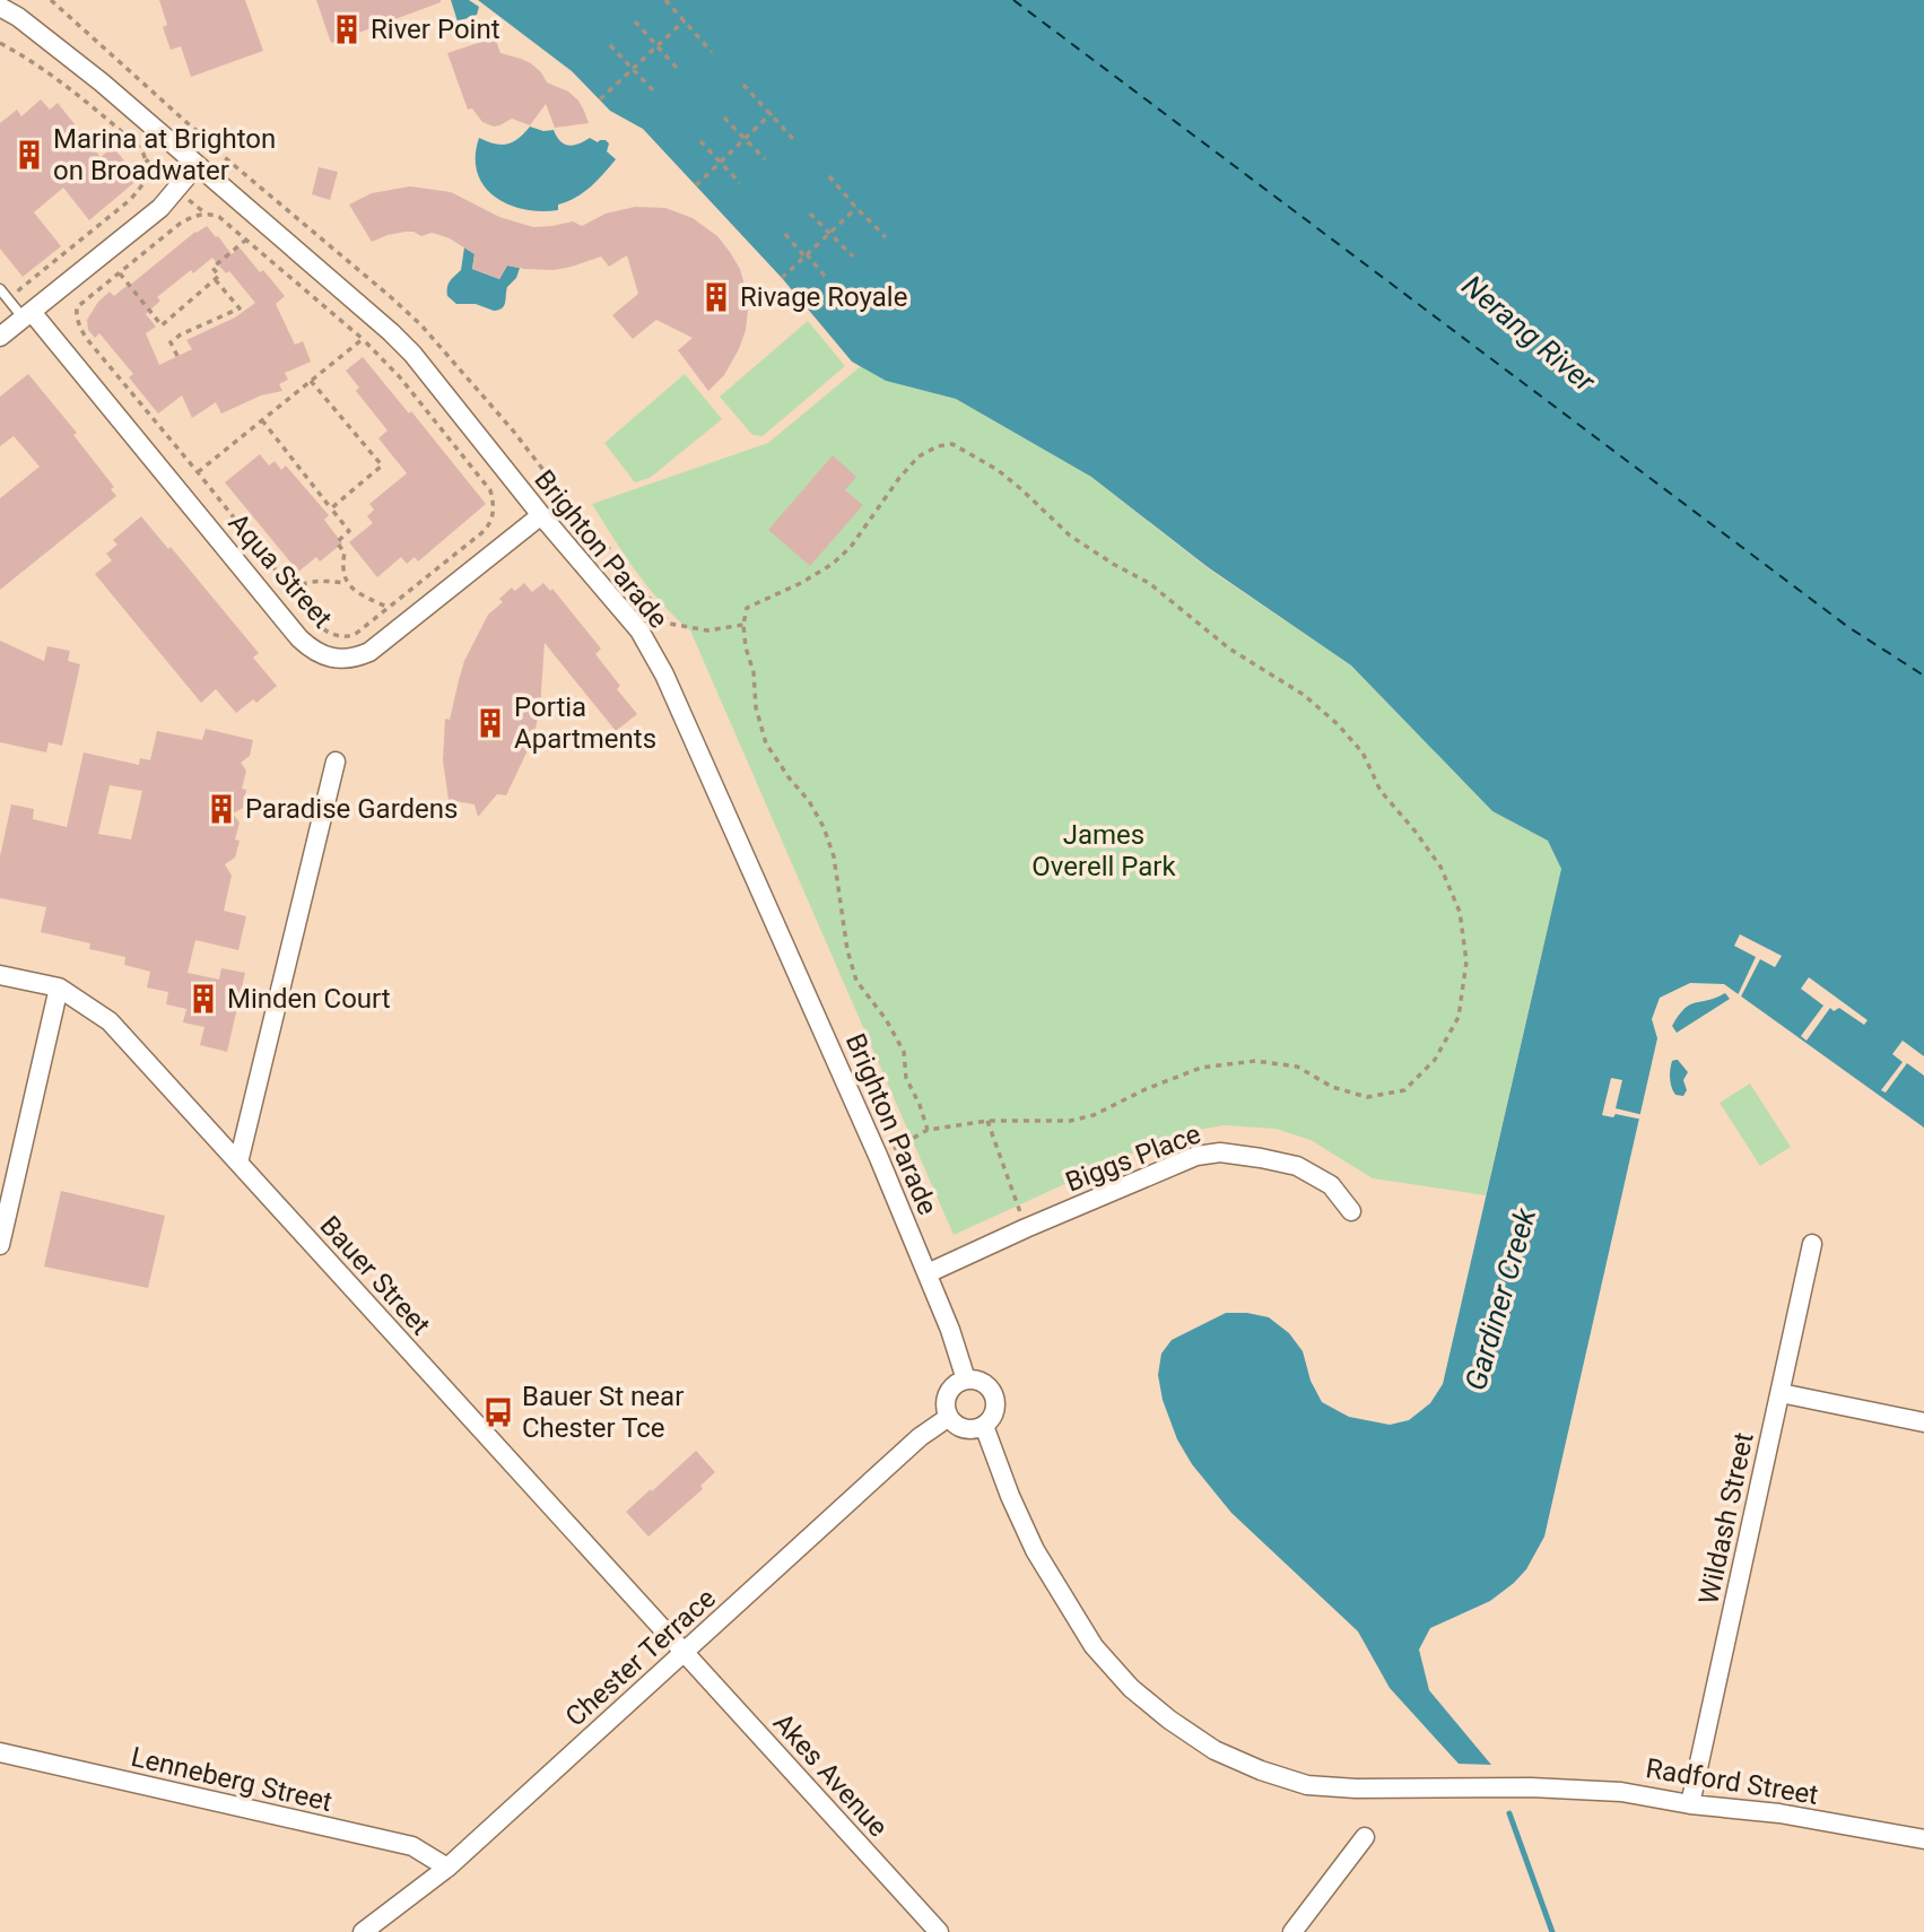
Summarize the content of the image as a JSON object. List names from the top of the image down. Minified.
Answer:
{"streets":{"street":["Brighton Parade","Aqua Street","Biggs Place","Bauer Street","Wildash Street","Chester Terrace","Akes Avenue","Lenneberg Street","Radford Street"]},"crossings":[["Brighton Parade","Aqua Street"],["Brighton Parade","Biggs Place"],["Brighton Parade","Chester Terrace"],["Brighton Parade","Radford Street"],["Bauer Street","Chester Terrace"],["Bauer Street","Akes Avenue"],["Wildash Street","Radford Street"],["Chester Terrace","Akes Avenue"],["Chester Terrace","Lenneberg Street"],["Chester Terrace","Radford Street"]],"water":["Nerang River","Gardiner Creek"],"parks":["James Overell Park"],"places":{"building":["River Point","Marina at Brighton on Broadwater","Rivage Royale","Portia Apartments","Paradise Gardens","Minden Court"],"bus stop":["Bauer St near Chester Tce"]}}
